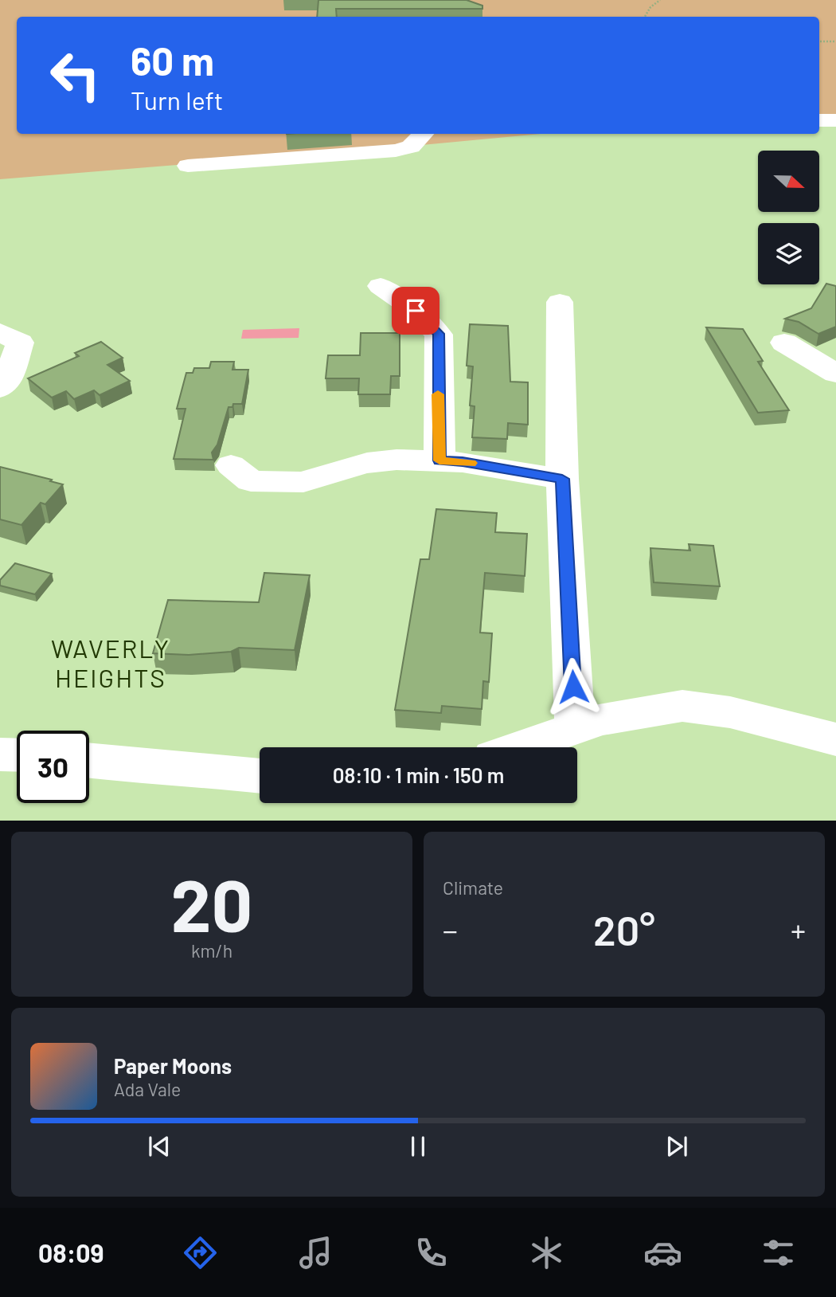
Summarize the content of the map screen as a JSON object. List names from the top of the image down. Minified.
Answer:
{"districts":["WAVERLY HEIGHTS"],"north":"right","page":{"turn":["60 m","Turn left"],"limit":"30","trip":"08:10 · 1 min · 150 m","tile":[["20","km/h"],"Climate"],"heat":["−","20°","+"],"song":["Paper Moons","Ada Vale"],"tabs":"08:09"}}
